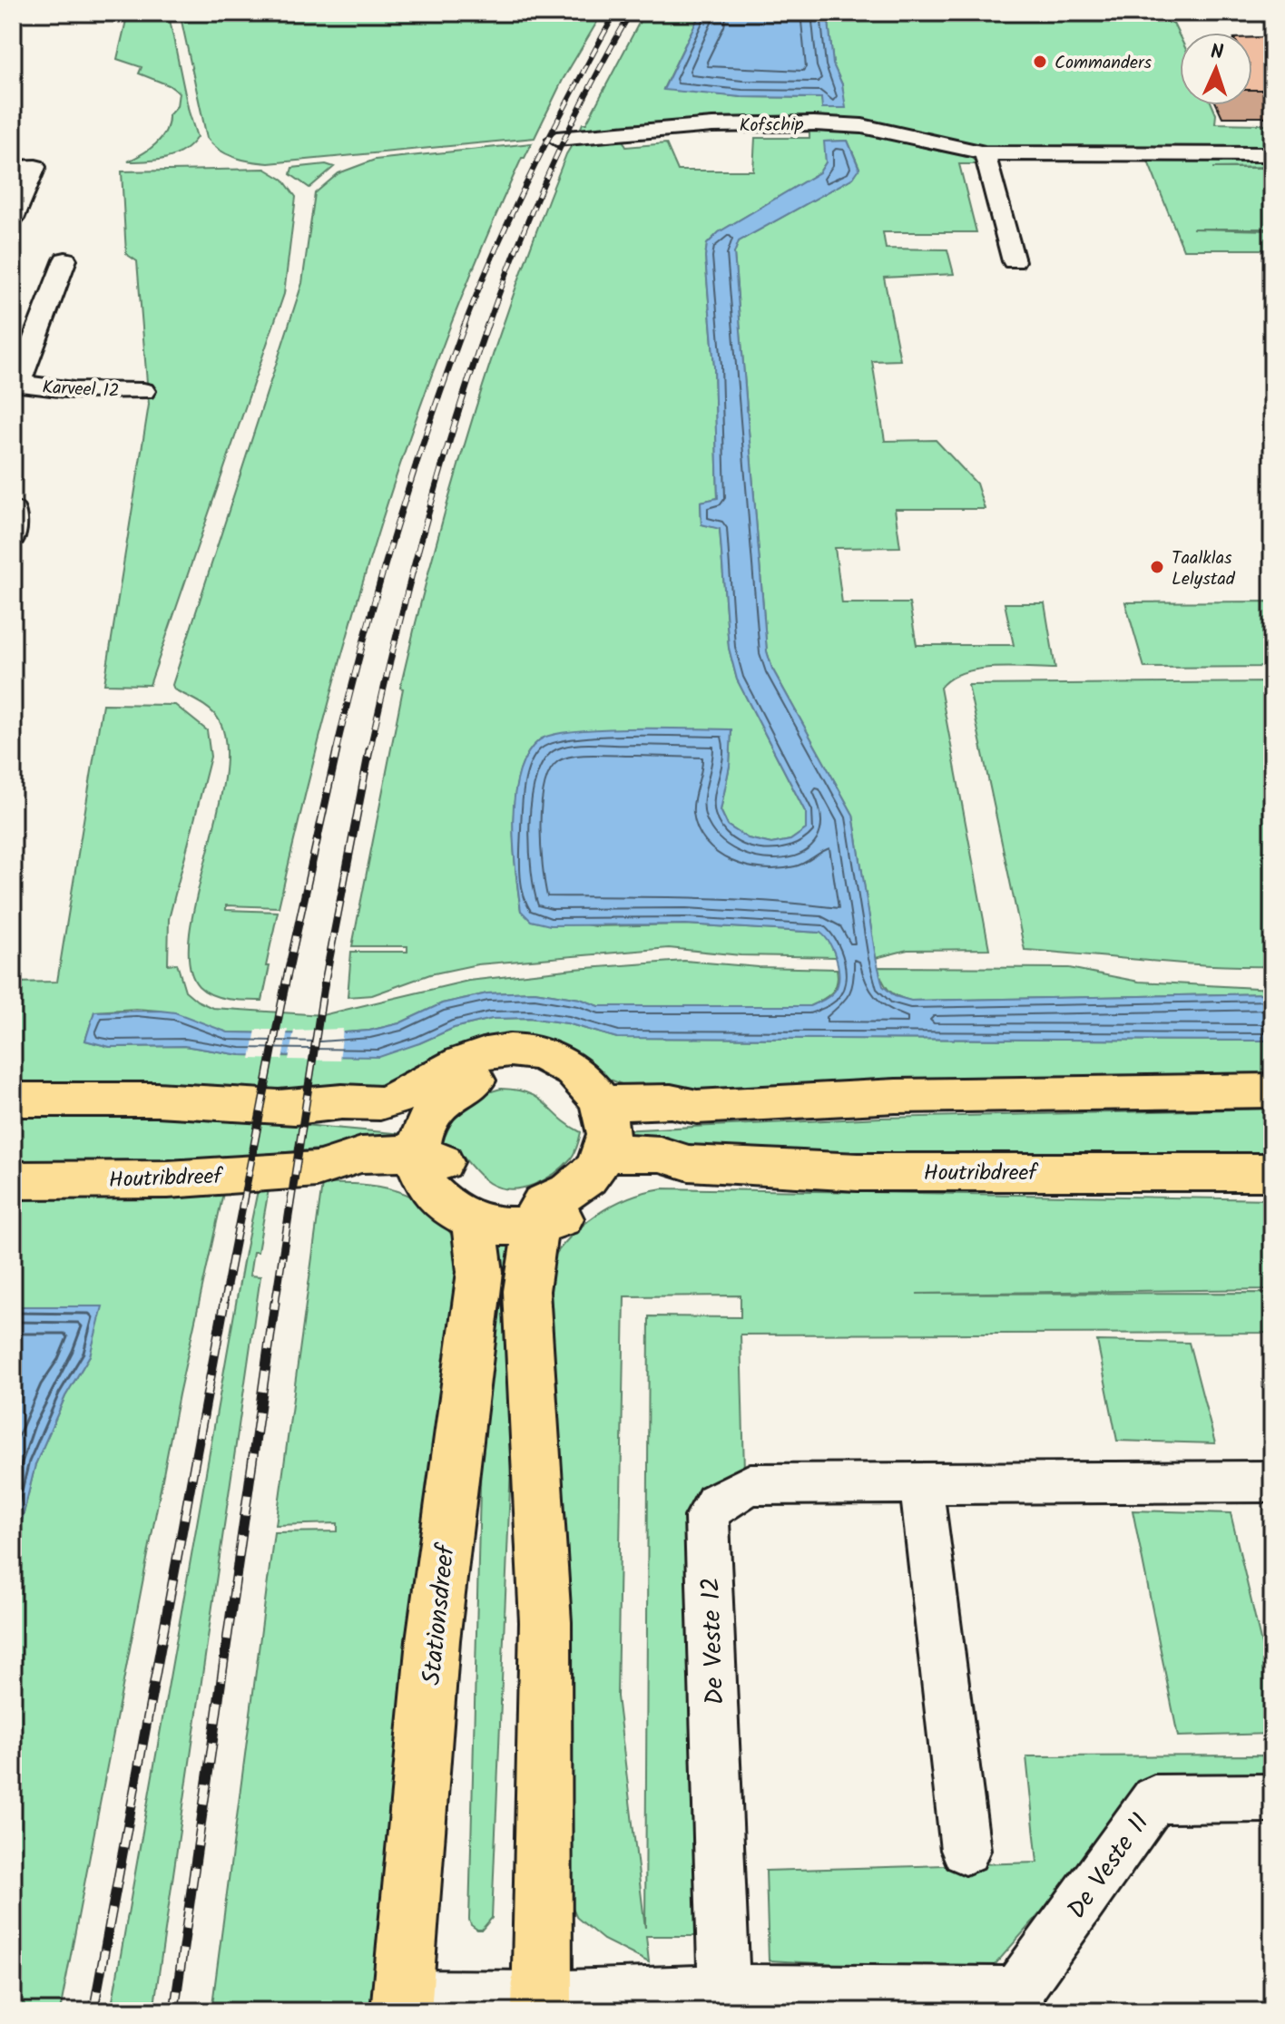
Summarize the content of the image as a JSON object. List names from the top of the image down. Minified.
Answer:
{"streets":{"main road":["Houtribdreef","Stationsdreef"],"street":["Kofschip","Karveel 12","De Veste 12","De Veste 11"]},"places":["Commanders","Taalklas Lelystad"],"north":"top"}
